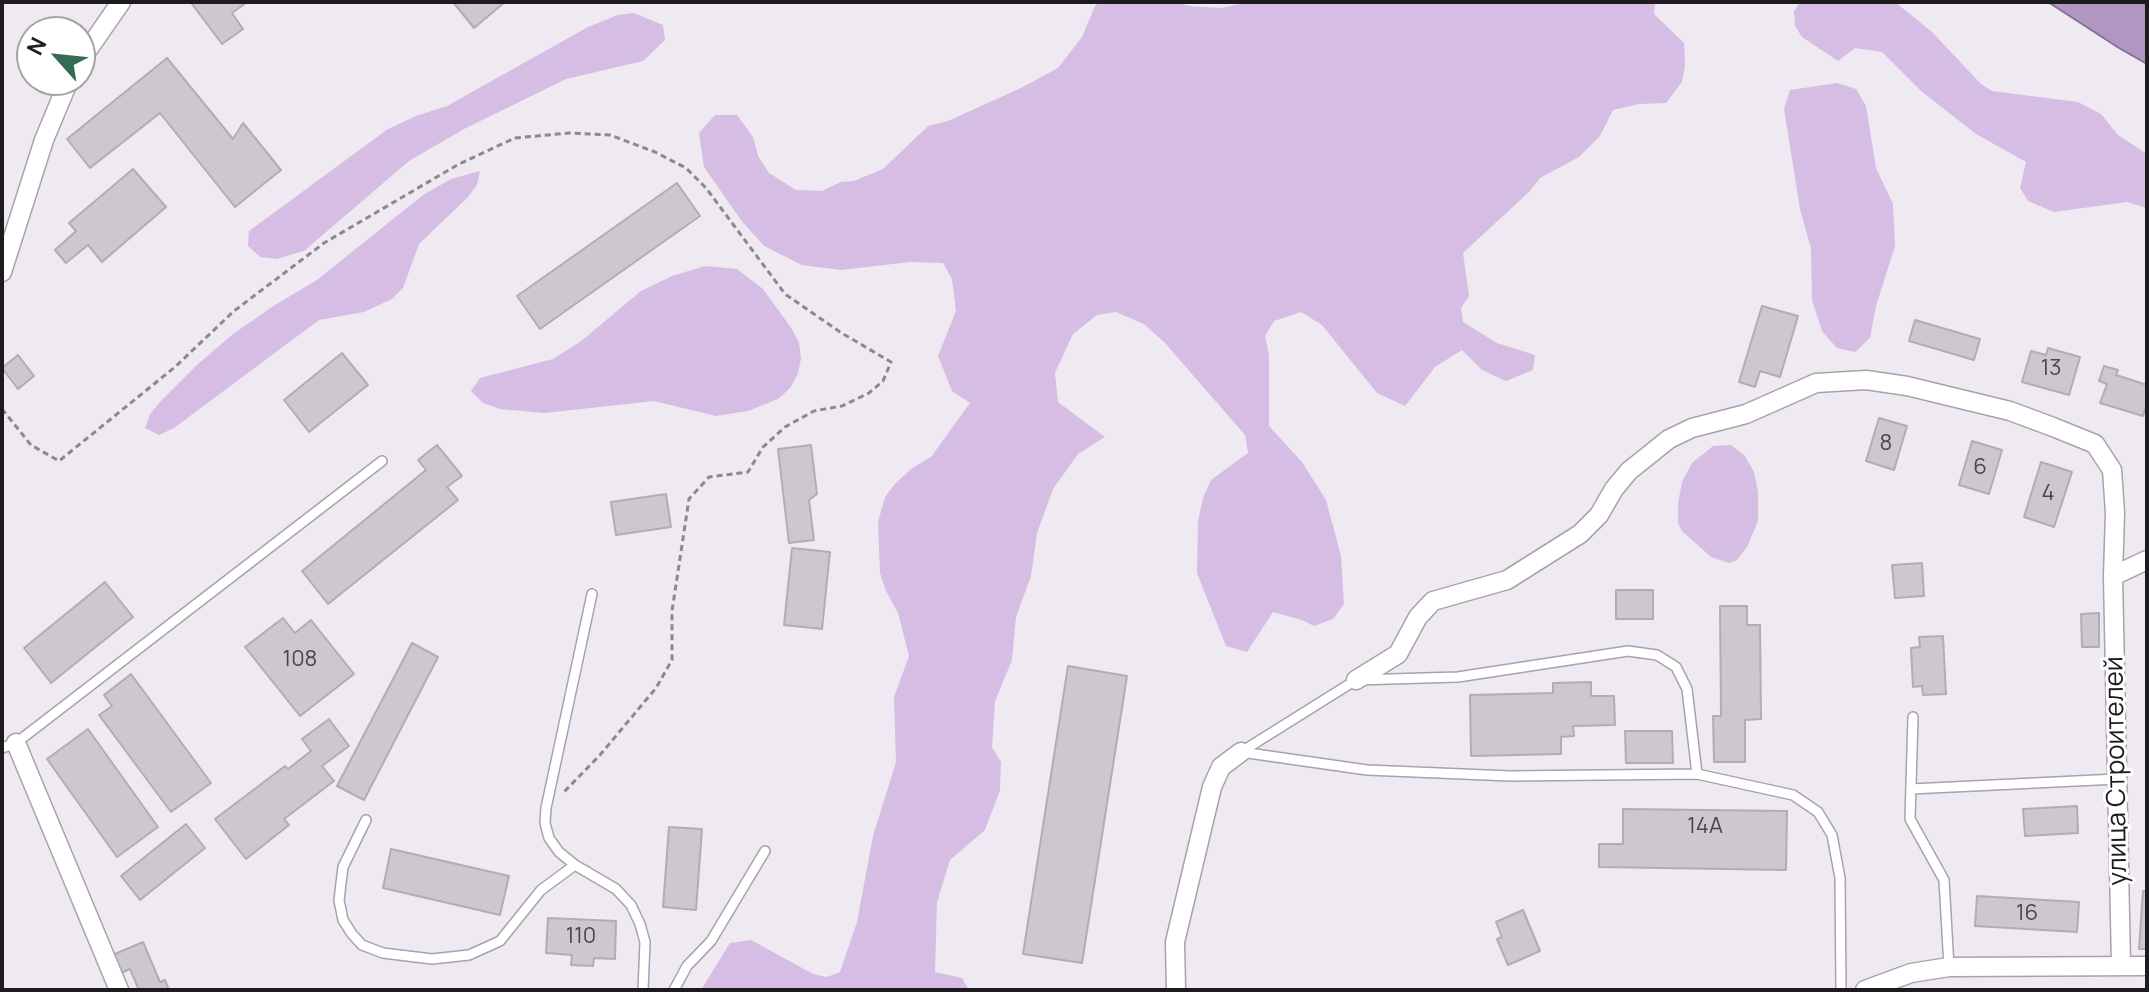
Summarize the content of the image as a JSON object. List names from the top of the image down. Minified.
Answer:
{"streets":{"street":["улица Строителей"]},"house_numbers":["13","8","6","4","108","14А","16","110"],"north":"top left"}
